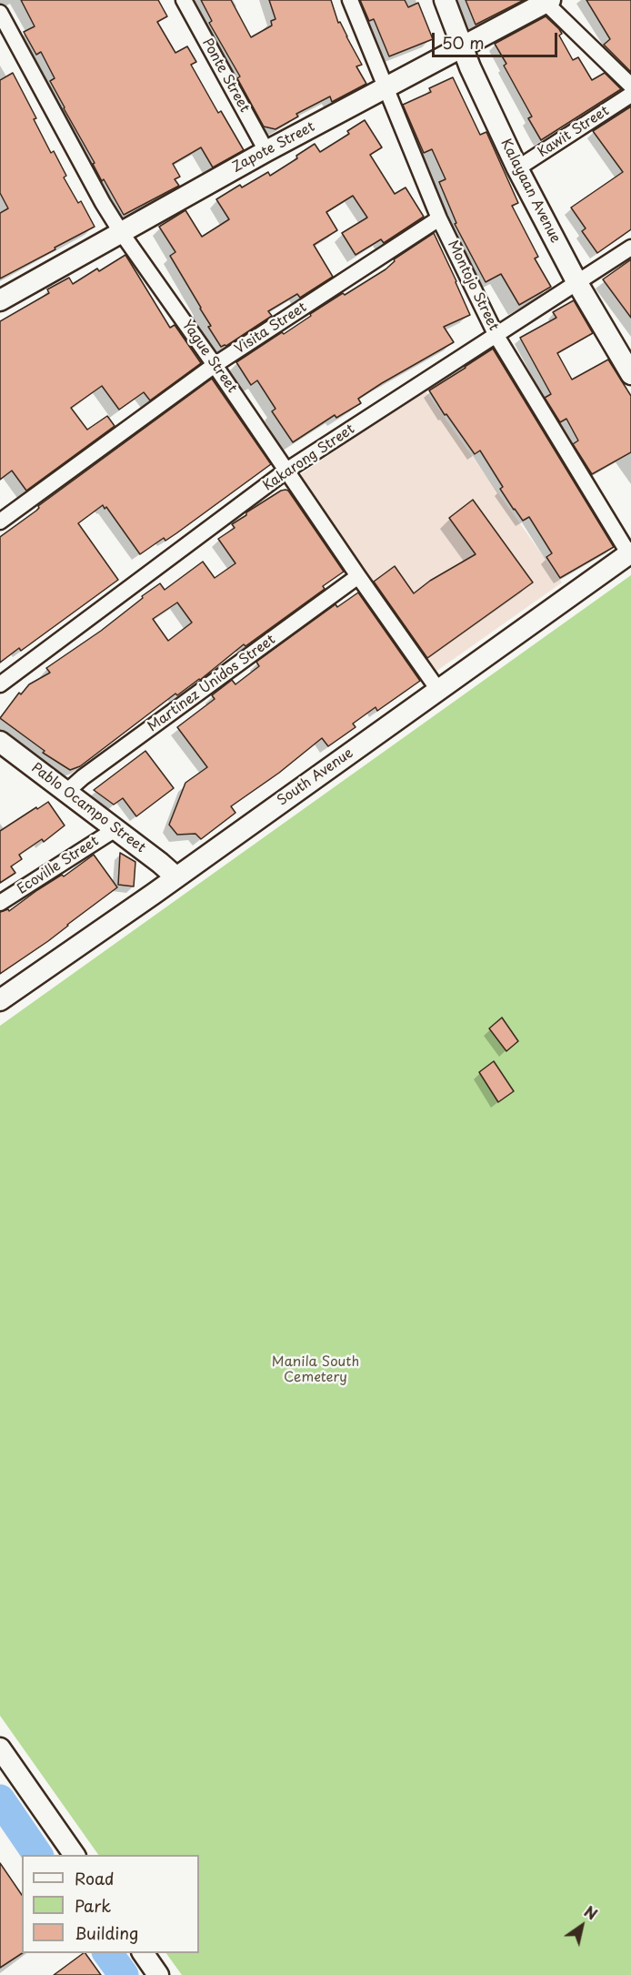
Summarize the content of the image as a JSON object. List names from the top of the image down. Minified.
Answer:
{"streets":{"main road":["Zapote Street","Kalayaan Avenue","South Avenue","Pablo Ocampo Street"],"street":["Ponte Street","Kawit Street","Montojo Street","Visita Street","Yague Street","Kakarong Street","Martinez Unidos Street","Ecoville Street"]},"crossings":[["Ponte Street","Zapote Street"],["Kawit Street","Kalayaan Avenue"],["Zapote Street","Kalayaan Avenue"],["Zapote Street","Montojo Street"],["Zapote Street","Yague Street"],["Kalayaan Avenue","Kakarong Street"],["Montojo Street","Visita Street"],["Montojo Street","Kakarong Street"],["Montojo Street","South Avenue"],["Visita Street","Yague Street"],["Yague Street","Kakarong Street"],["Yague Street","Martinez Unidos Street"],["Yague Street","South Avenue"],["Martinez Unidos Street","Pablo Ocampo Street"],["South Avenue","Pablo Ocampo Street"],["Pablo Ocampo Street","Ecoville Street"]],"parks":["Manila South Cemetery"],"legend":["Road","Park","Building"],"scale_bar":"50 m","north":"top right"}
